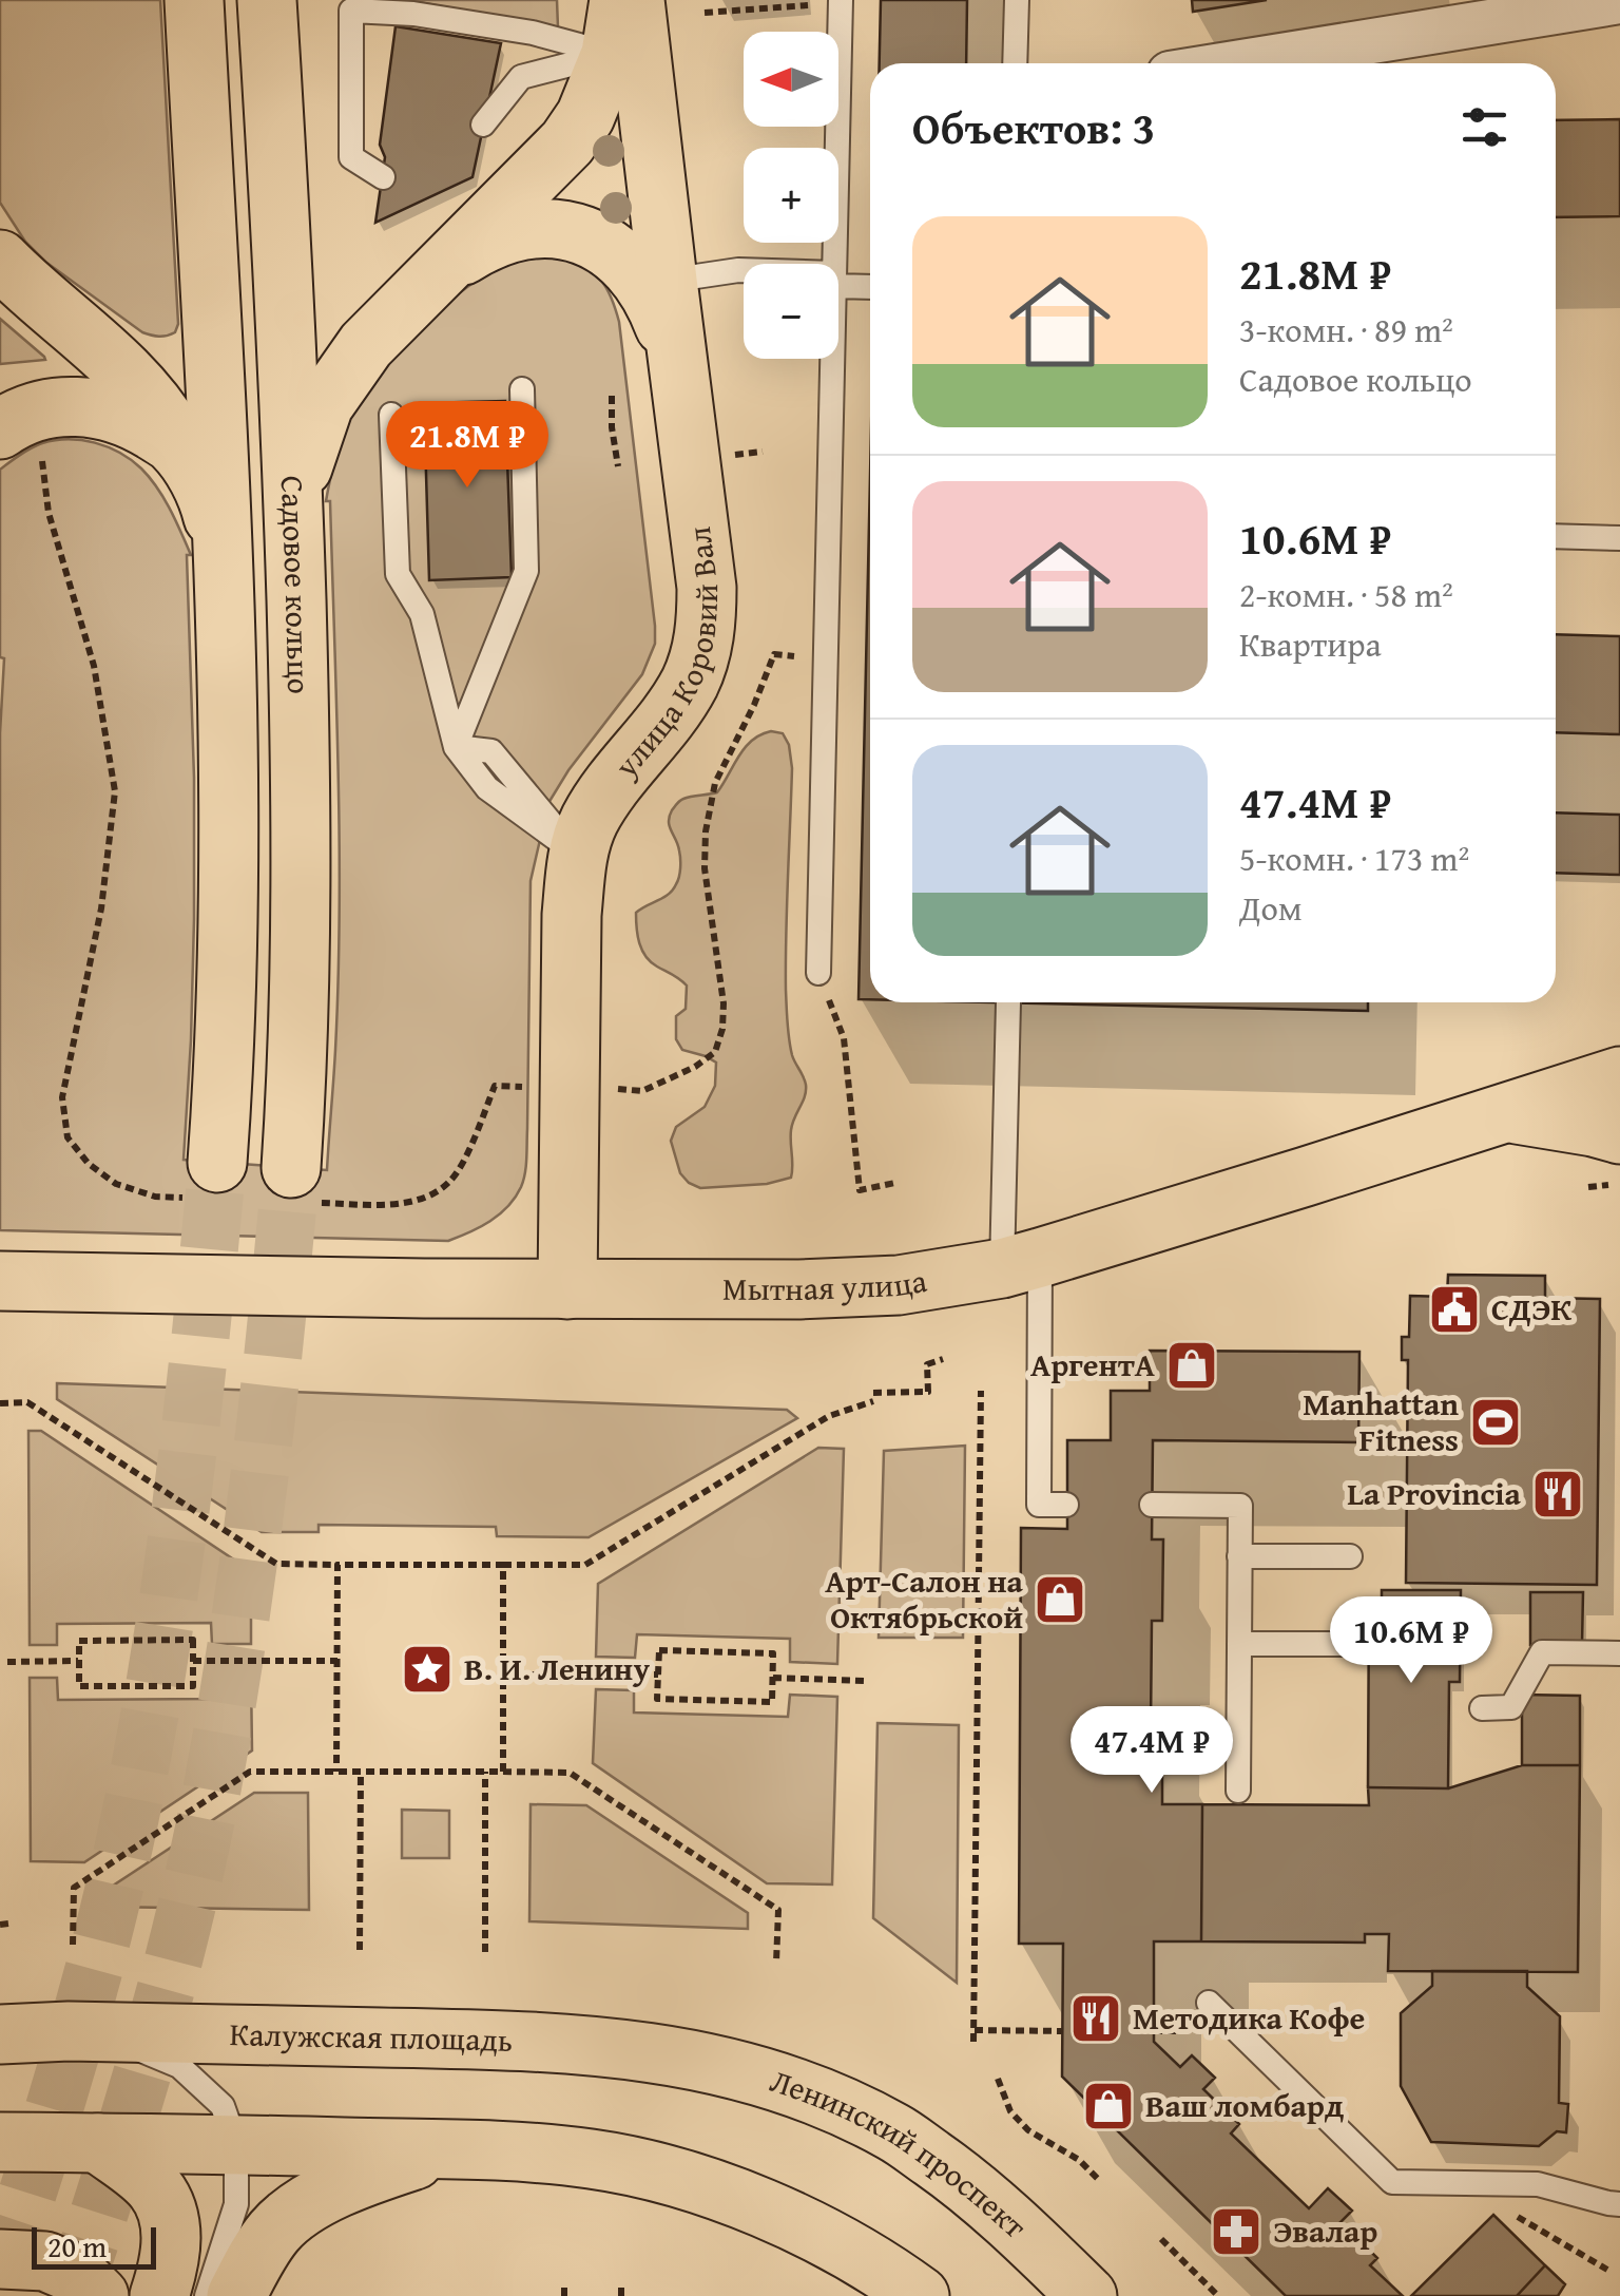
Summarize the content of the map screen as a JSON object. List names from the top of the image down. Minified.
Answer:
{"streets":{"main road":["Садовое кольцо","улица Коровий Вал","Мытная улица","Калужская площадь","Ленинский проспект"]},"crossings":[["улица Коровий Вал","Мытная улица"],["Калужская площадь","Ленинский проспект"]],"places":{"public building":["СДЭК"],"shop":["АргентА","Арт-Салон на Октябрьской","Ваш ломбард"],"sports":["Manhattan Fitness"],"restaurant":["La Provincia","Методика Кофе"],"place":["В. И. Ленину"],"pharmacy":["Эвалар"]},"scale_bar":"20 m","north":"left","page":{"map_buttons":["+","−"],"heading":"Объектов: 3","list":[{"name":"21.8M ₽","note":"3-комн. · 89 m² · Садовое кольцо"},{"name":"10.6M ₽","note":"2-комн. · 58 m² · Квартира"},{"name":"47.4M ₽","note":"5-комн. · 173 m² · Дом"}],"price":["21.8M ₽","10.6M ₽","47.4M ₽"],"scale":"20 m"}}
